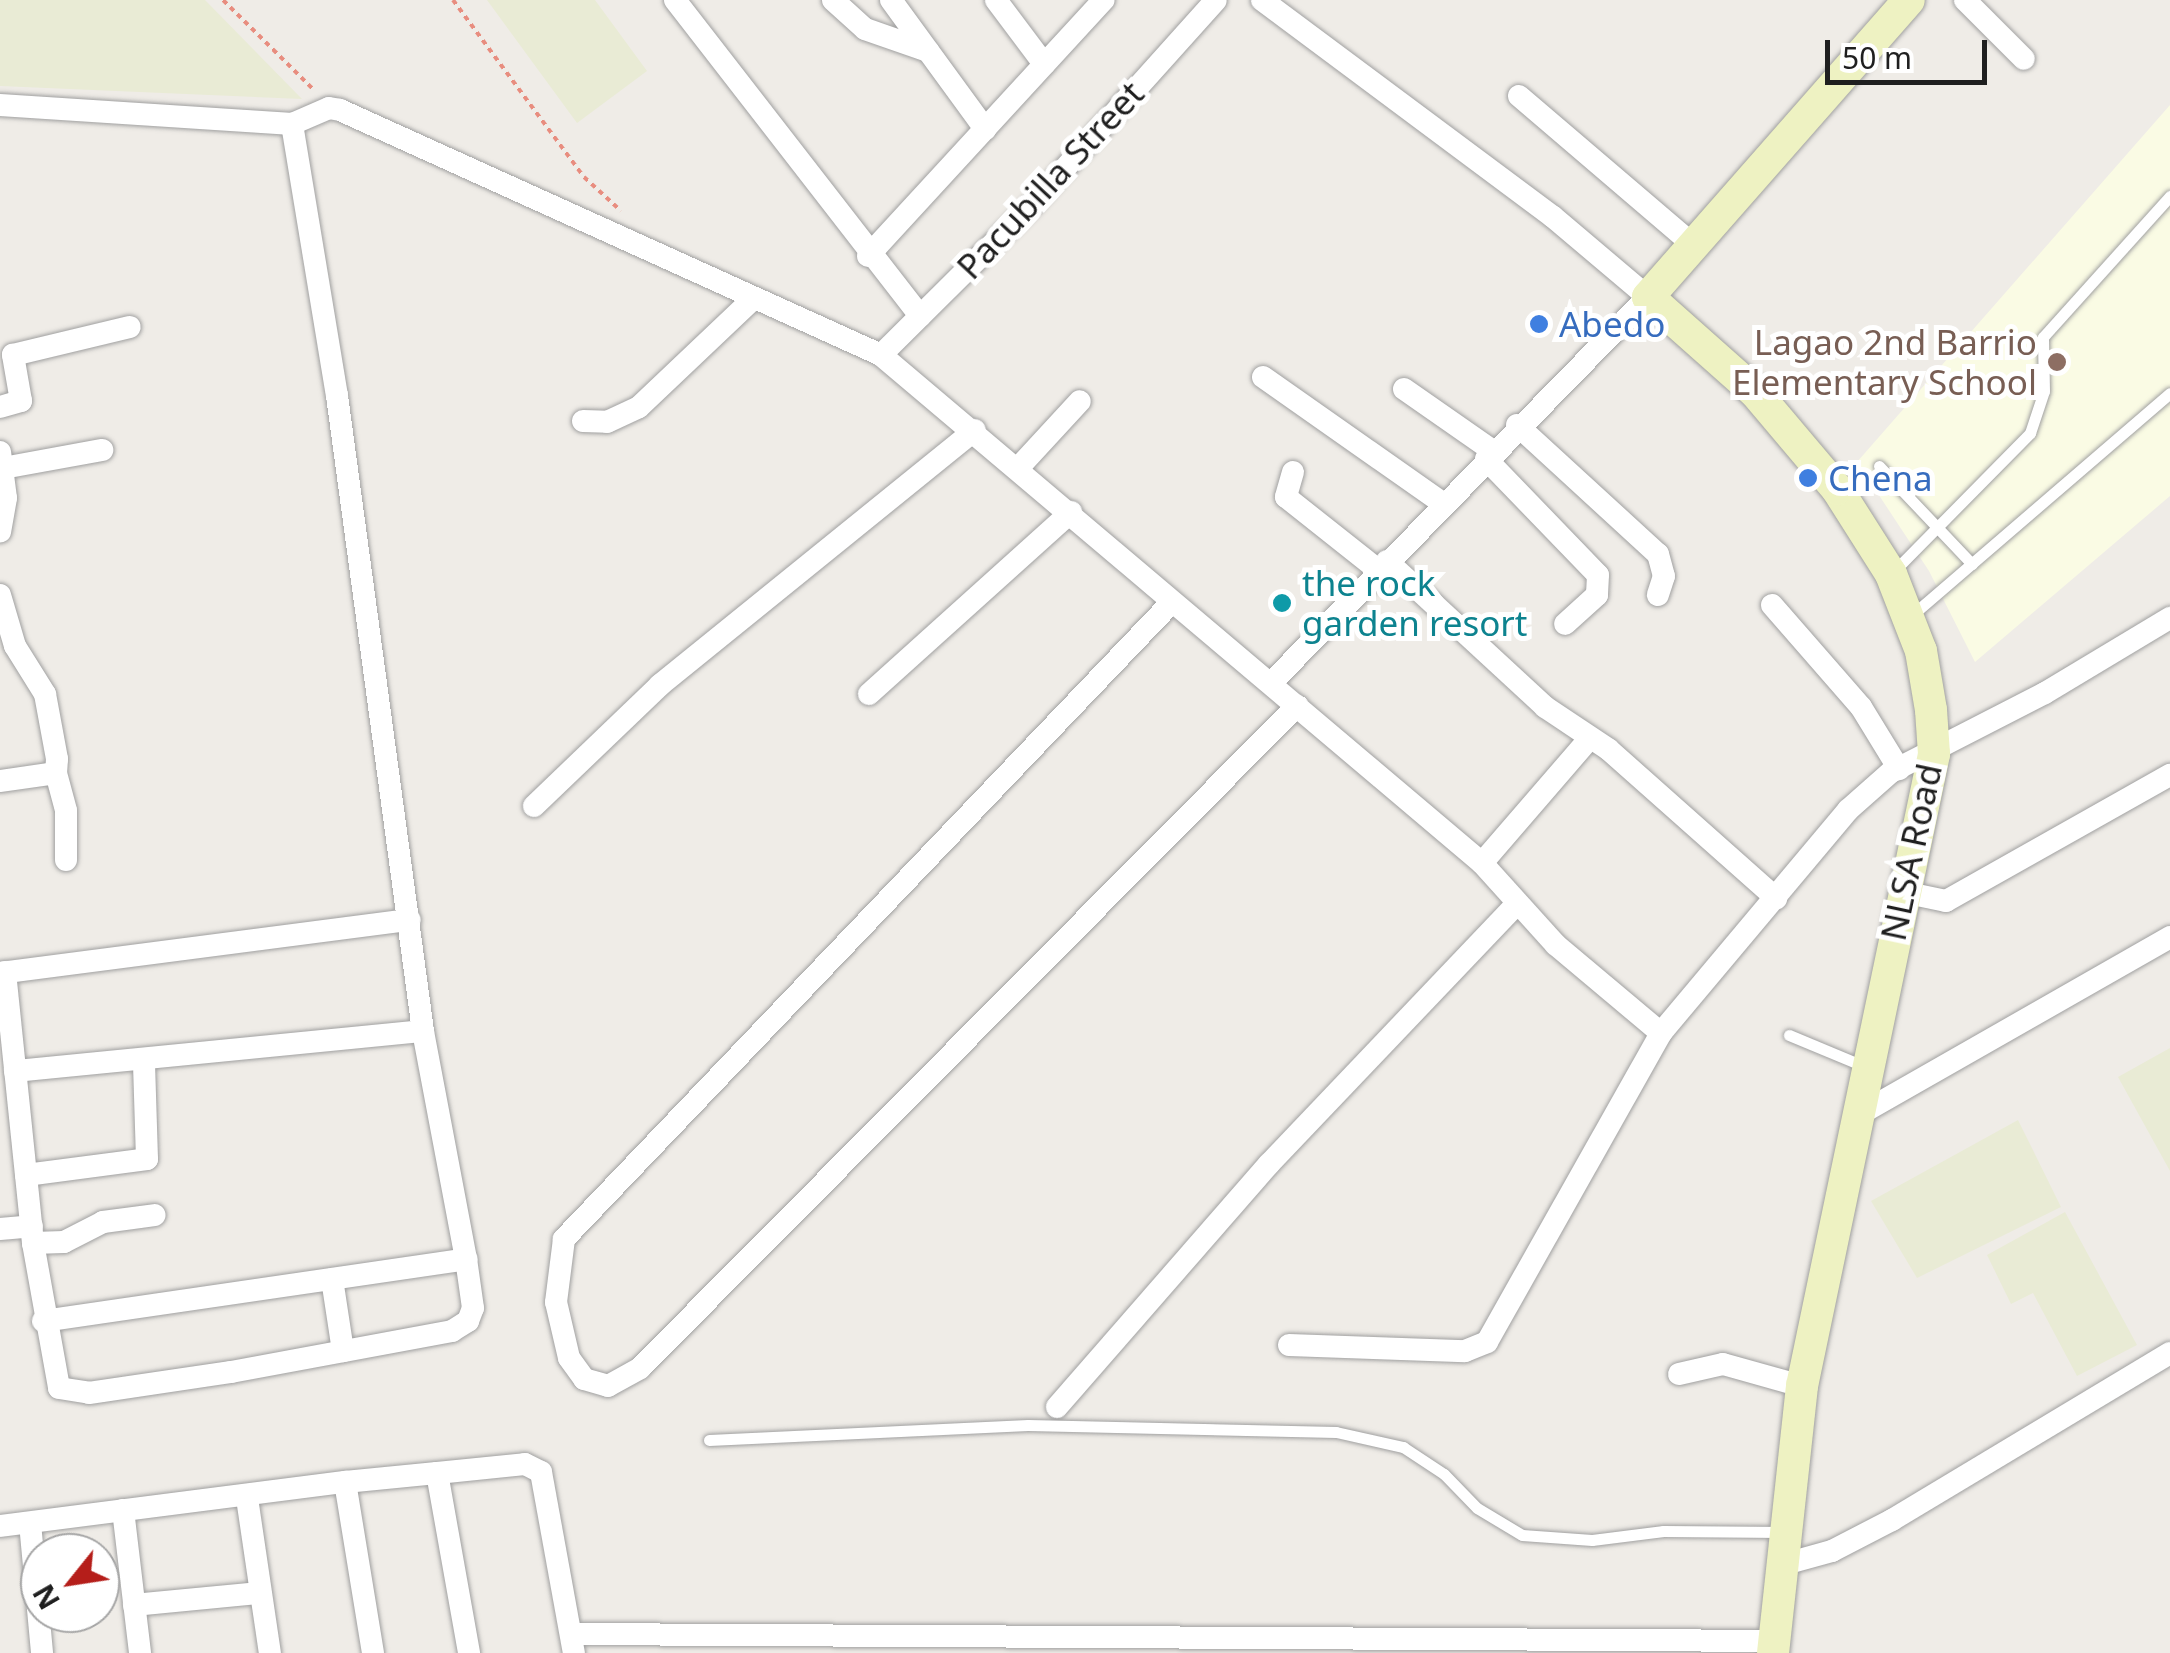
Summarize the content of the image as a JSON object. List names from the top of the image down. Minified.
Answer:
{"streets":{"main road":["NLSA Road"],"street":["Pacubilla Street"]},"places":["Abedo","Lagao 2nd Barrio Elementary School","Chena","the rock garden resort"],"scale_bar":"50 m","north":"bottom left"}
